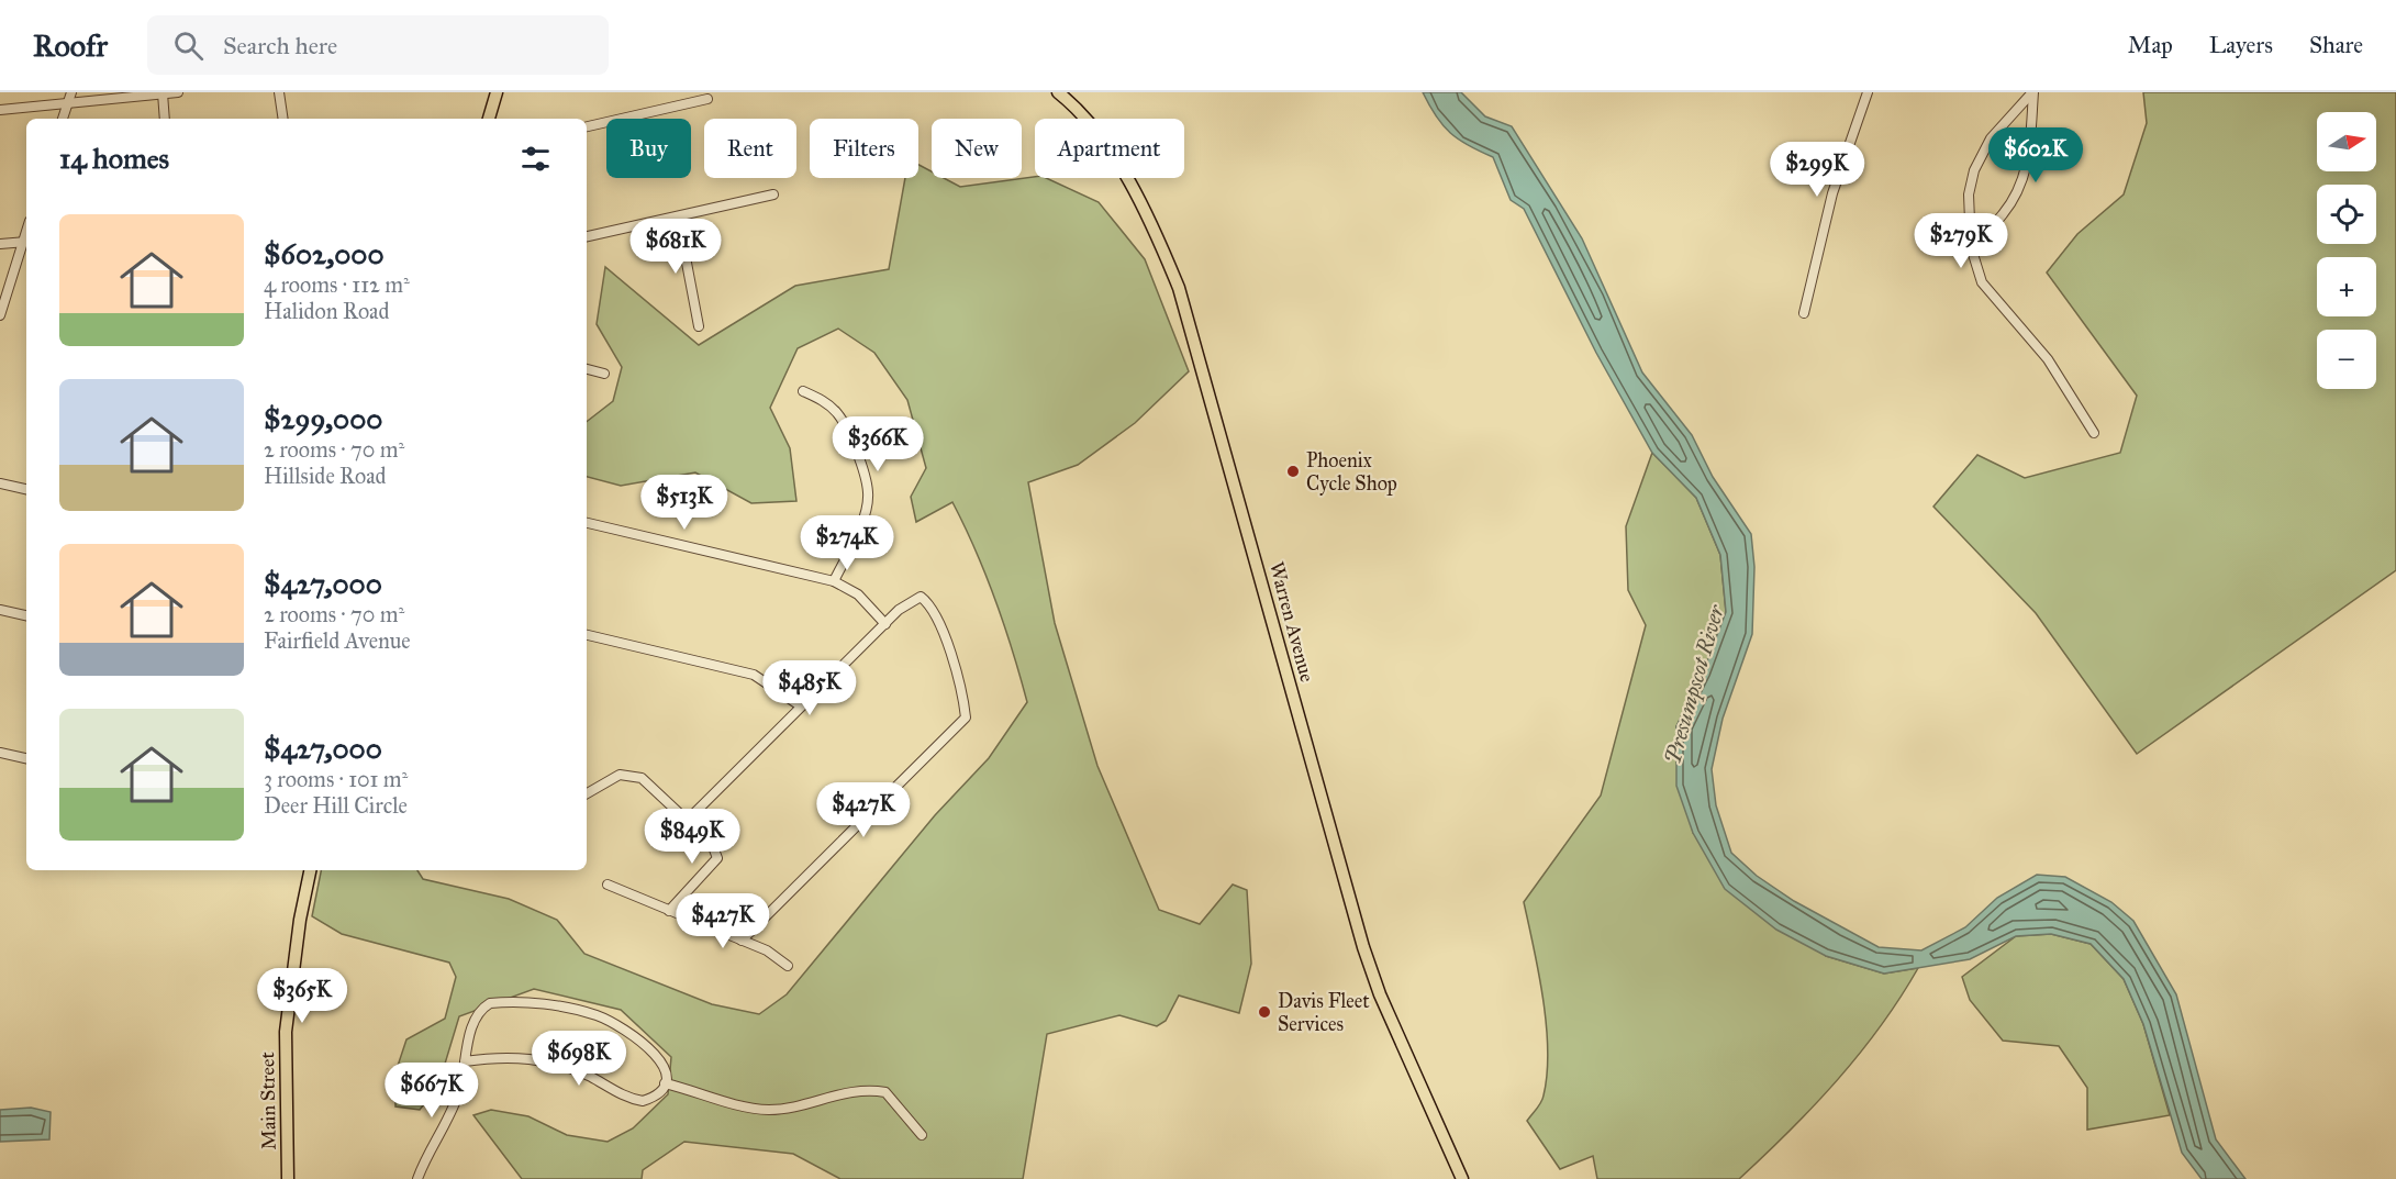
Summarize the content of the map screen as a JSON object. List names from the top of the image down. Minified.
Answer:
{"streets":{"main road":["Warren Avenue","Main Street"]},"water":["Presumpscot River"],"places":["Phoenix Cycle Shop","Davis Fleet Services"],"north":"right","page":{"header":"Roofr","search":"Search here","nav":["Map","Layers","Share"],"map_buttons":["+","−"],"chip":["Buy","Rent","Filters","New","Apartment"],"heading":"14 homes","price":["$602K","$299K","$279K","$681K","$366K","$513K","$274K","$485K","$427K","$849K","$427K","$365K","$698K","$667K"],"list":[{"name":"$602,000","note":"4 rooms · 112 m² · Halidon Road"},{"name":"$299,000","note":"2 rooms · 70 m² · Hillside Road"},{"name":"$427,000","note":"2 rooms · 70 m² · Fairfield Avenue"},{"name":"$427,000","note":"3 rooms · 101 m² · Deer Hill Circle"}]}}
